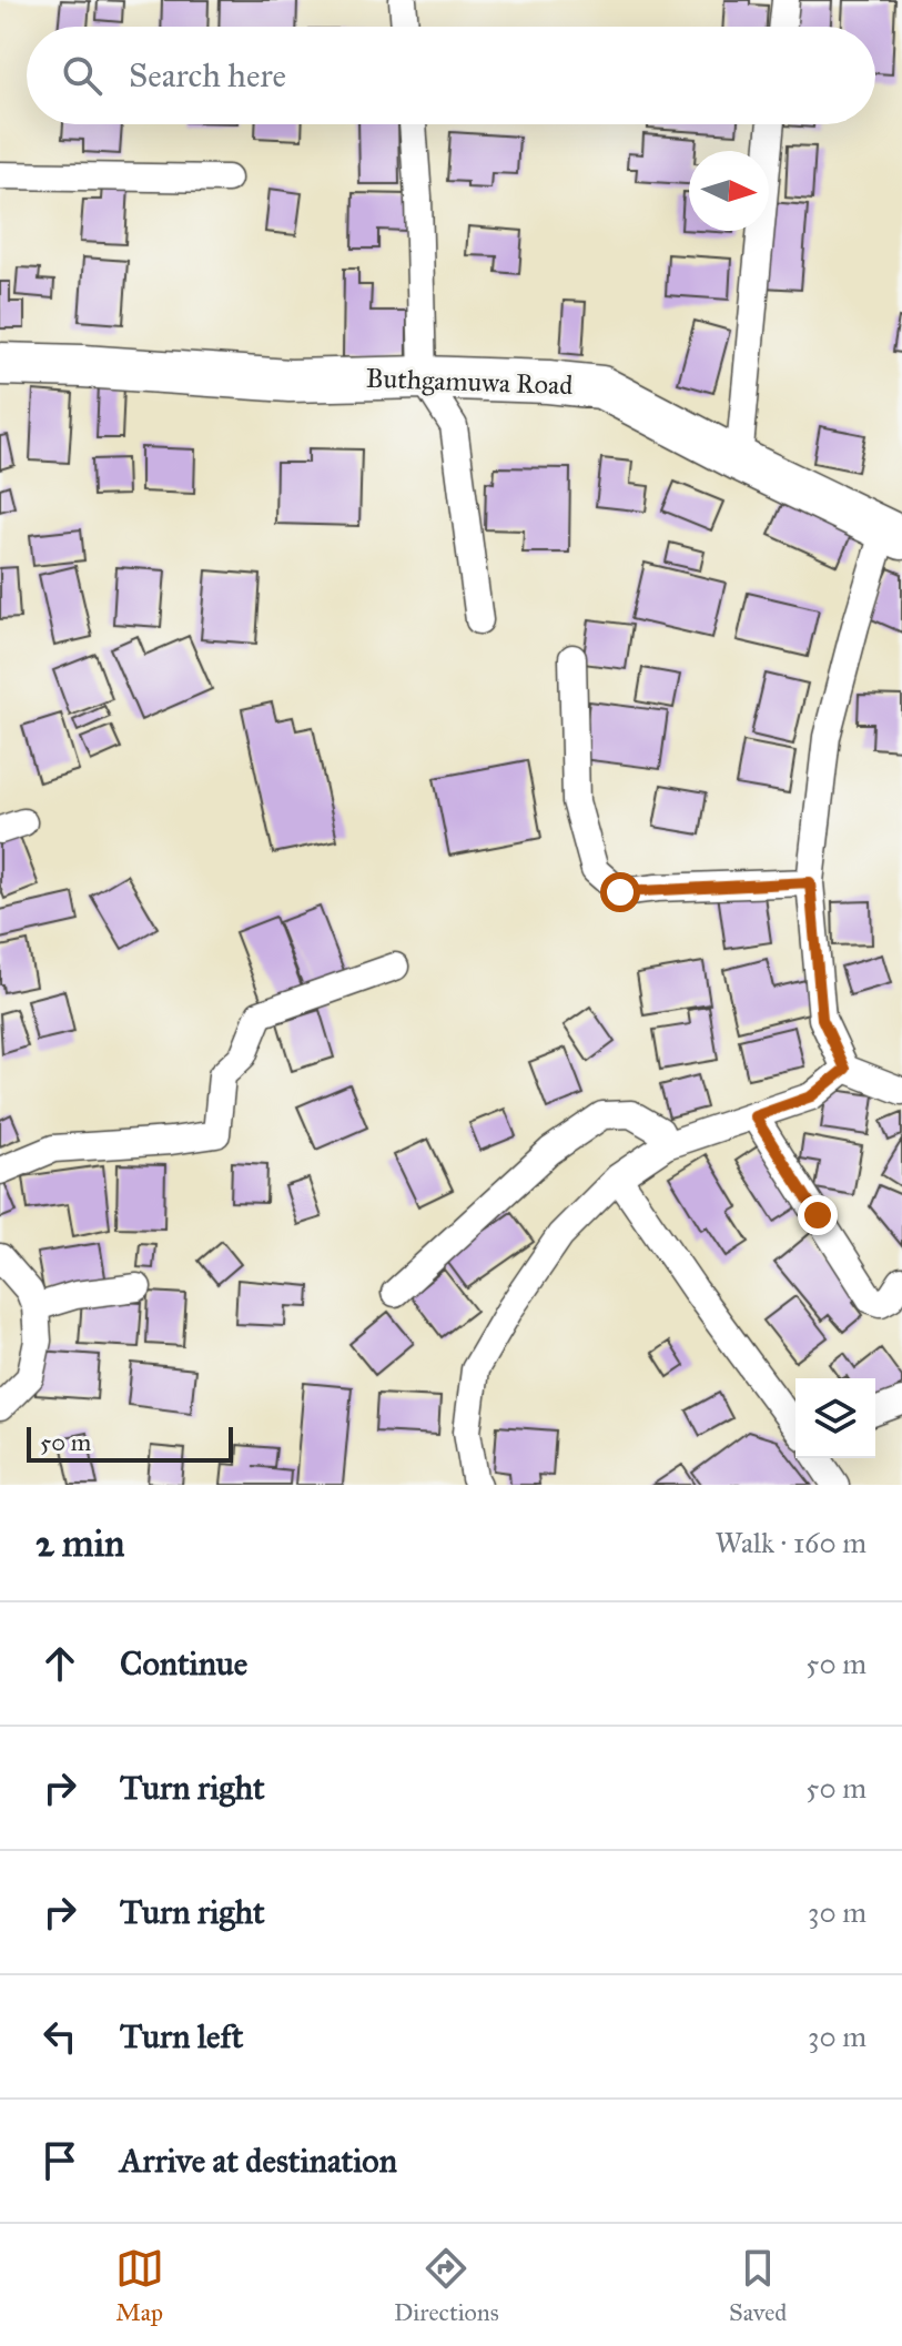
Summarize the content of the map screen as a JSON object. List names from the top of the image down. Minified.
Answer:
{"streets":{"main road":["Buthgamuwa Road"]},"scale_bar":"50 m","north":"right","page":{"search":"Search here","scale":"50 m","heading":["2 min","Walk · 160 m"],"list":[["Continue","50 m"],["Turn right","50 m"],["Turn right","30 m"],["Turn left","30 m"],"Arrive at destination"],"nav":["Map","Directions","Saved"]}}
